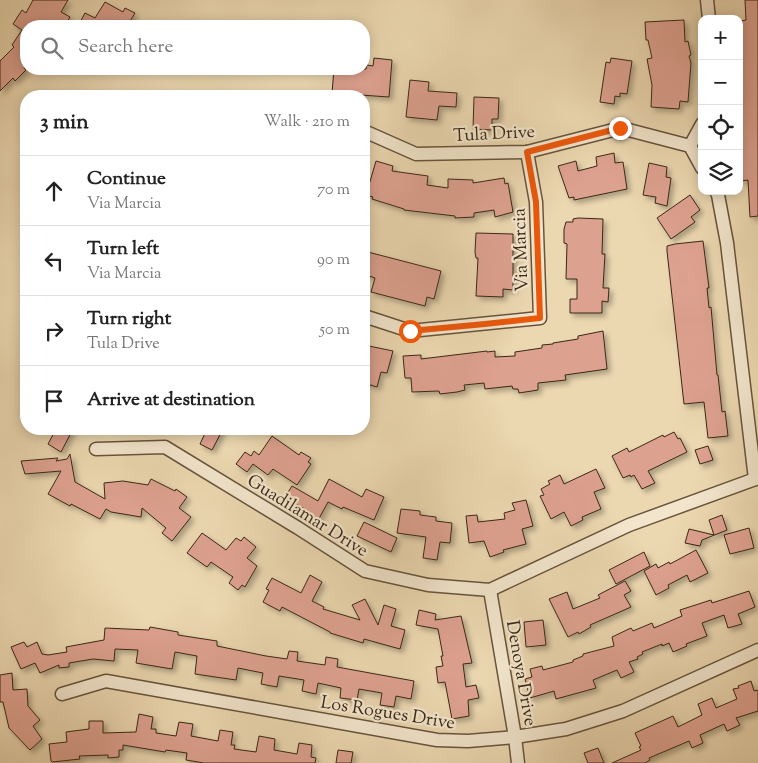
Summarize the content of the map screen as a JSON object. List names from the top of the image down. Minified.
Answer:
{"streets":{"street":["Tula Drive","Via Marcia","Guadilamar Drive","Denoya Drive","Los Rogues Drive"]},"crossings":[["Tula Drive","Via Marcia"],["Guadilamar Drive","Denoya Drive"],["Denoya Drive","Los Rogues Drive"]],"page":{"map_buttons":["+","−"],"search":"Search here","heading":["3 min","Walk · 210 m"],"list":[["Continue","Via Marcia","70 m"],["Turn left","Via Marcia","90 m"],["Turn right","Tula Drive","50 m"],"Arrive at destination"]}}
